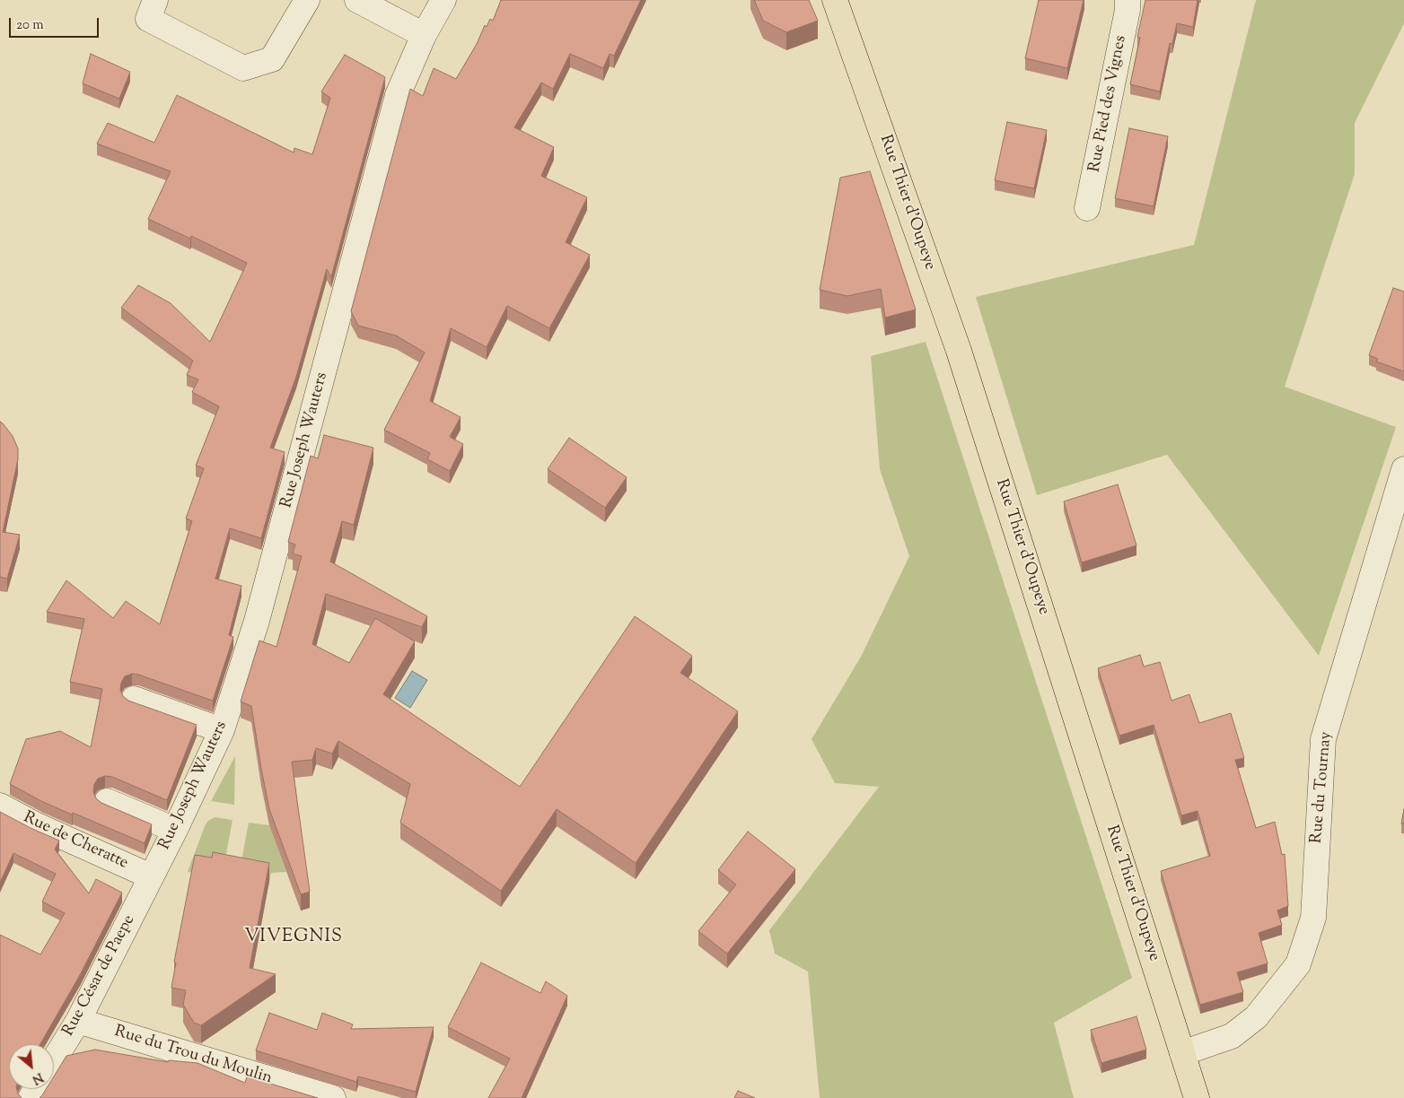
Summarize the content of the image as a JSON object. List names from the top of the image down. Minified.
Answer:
{"streets":{"main road":["Rue Thier d'Oupeye"],"street":["Rue Pied des Vignes","Rue Joseph Wauters","Rue du Tournay","Rue de Cheratte","Rue César de Paepe","Rue du Trou du Moulin"]},"crossings":[["Rue Thier d'Oupeye","Rue du Tournay"],["Rue Joseph Wauters","Rue de Cheratte"],["Rue Joseph Wauters","Rue César de Paepe"],["Rue de Cheratte","Rue César de Paepe"],["Rue César de Paepe","Rue du Trou du Moulin"]],"districts":["VIVEGNIS"],"scale_bar":"20 m","north":"bottom right"}
